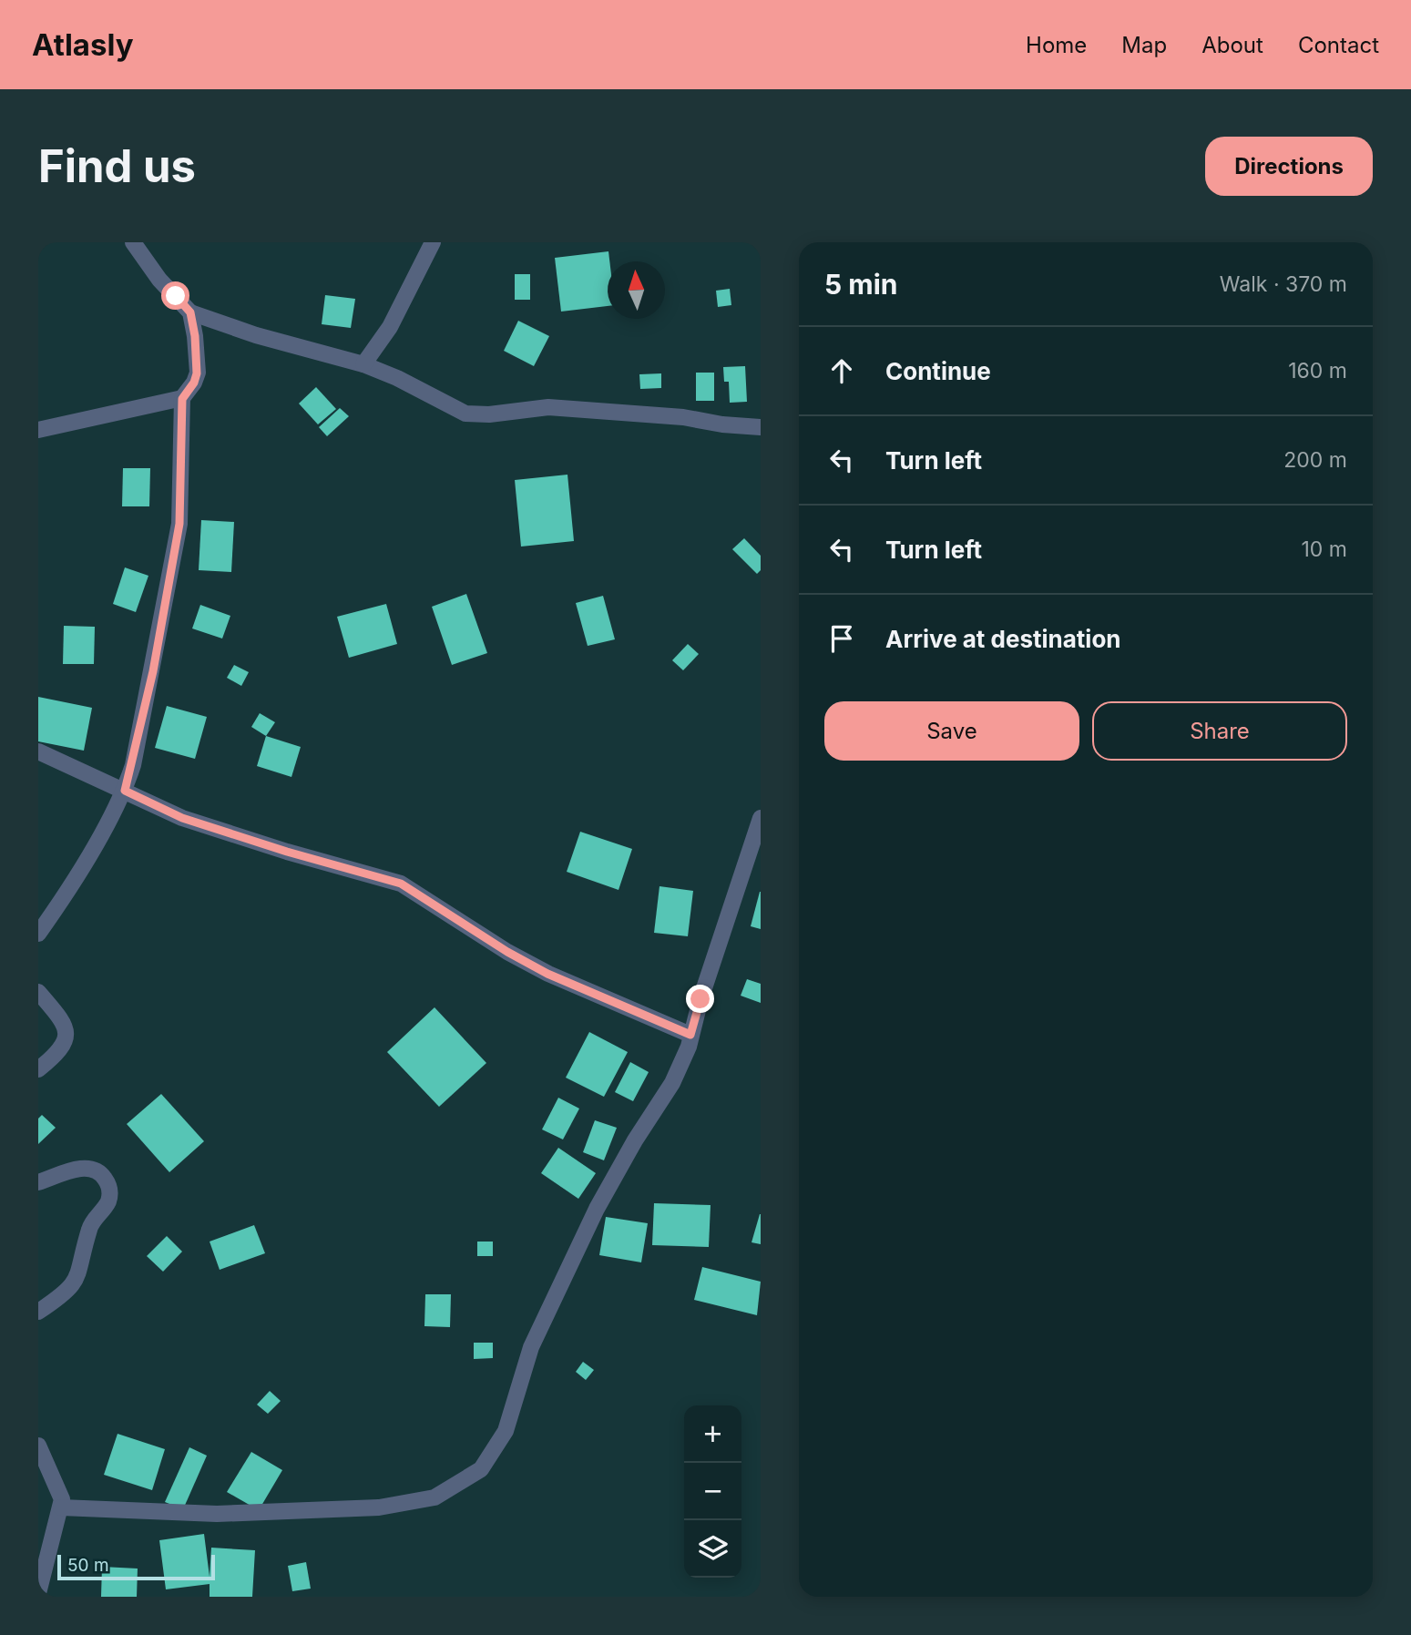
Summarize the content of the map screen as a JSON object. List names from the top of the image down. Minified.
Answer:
{"scale_bar":"50 m","north":"top","page":{"header":"Atlasly","nav":["Home","Map","About","Contact"],"buttons":["Directions",["Save","Share"]],"title":"Find us","heading":["5 min","Walk · 370 m"],"list":[["Continue","160 m"],["Turn left","200 m"],["Turn left","10 m"],"Arrive at destination"],"map_buttons":["+","−"],"scale":"50 m"}}
